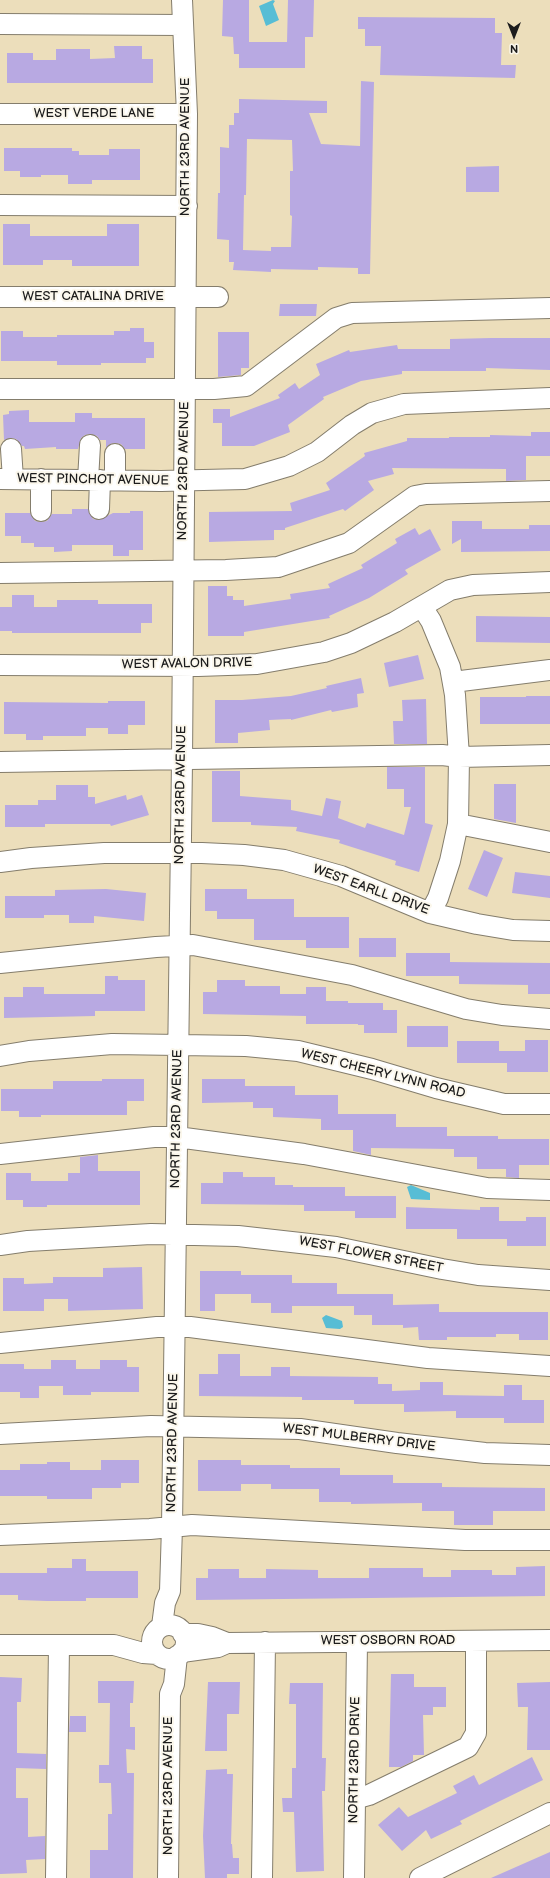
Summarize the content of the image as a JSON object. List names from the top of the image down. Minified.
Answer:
{"streets":{"street":["WEST VERDE LANE","NORTH 23RD AVENUE","WEST CATALINA DRIVE","WEST PINCHOT AVENUE","WEST AVALON DRIVE","WEST EARLL DRIVE","WEST CHEERY LYNN ROAD","WEST FLOWER STREET","WEST MULBERRY DRIVE","WEST OSBORN ROAD","NORTH 23RD DRIVE"]},"crossings":[["WEST VERDE LANE","NORTH 23RD AVENUE"],["NORTH 23RD AVENUE","WEST CATALINA DRIVE"],["NORTH 23RD AVENUE","WEST PINCHOT AVENUE"],["NORTH 23RD AVENUE","WEST AVALON DRIVE"],["NORTH 23RD AVENUE","WEST EARLL DRIVE"],["NORTH 23RD AVENUE","WEST CHEERY LYNN ROAD"],["NORTH 23RD AVENUE","WEST FLOWER STREET"],["NORTH 23RD AVENUE","WEST MULBERRY DRIVE"],["NORTH 23RD AVENUE","WEST OSBORN ROAD"],["WEST OSBORN ROAD","NORTH 23RD DRIVE"]],"north":"bottom"}
